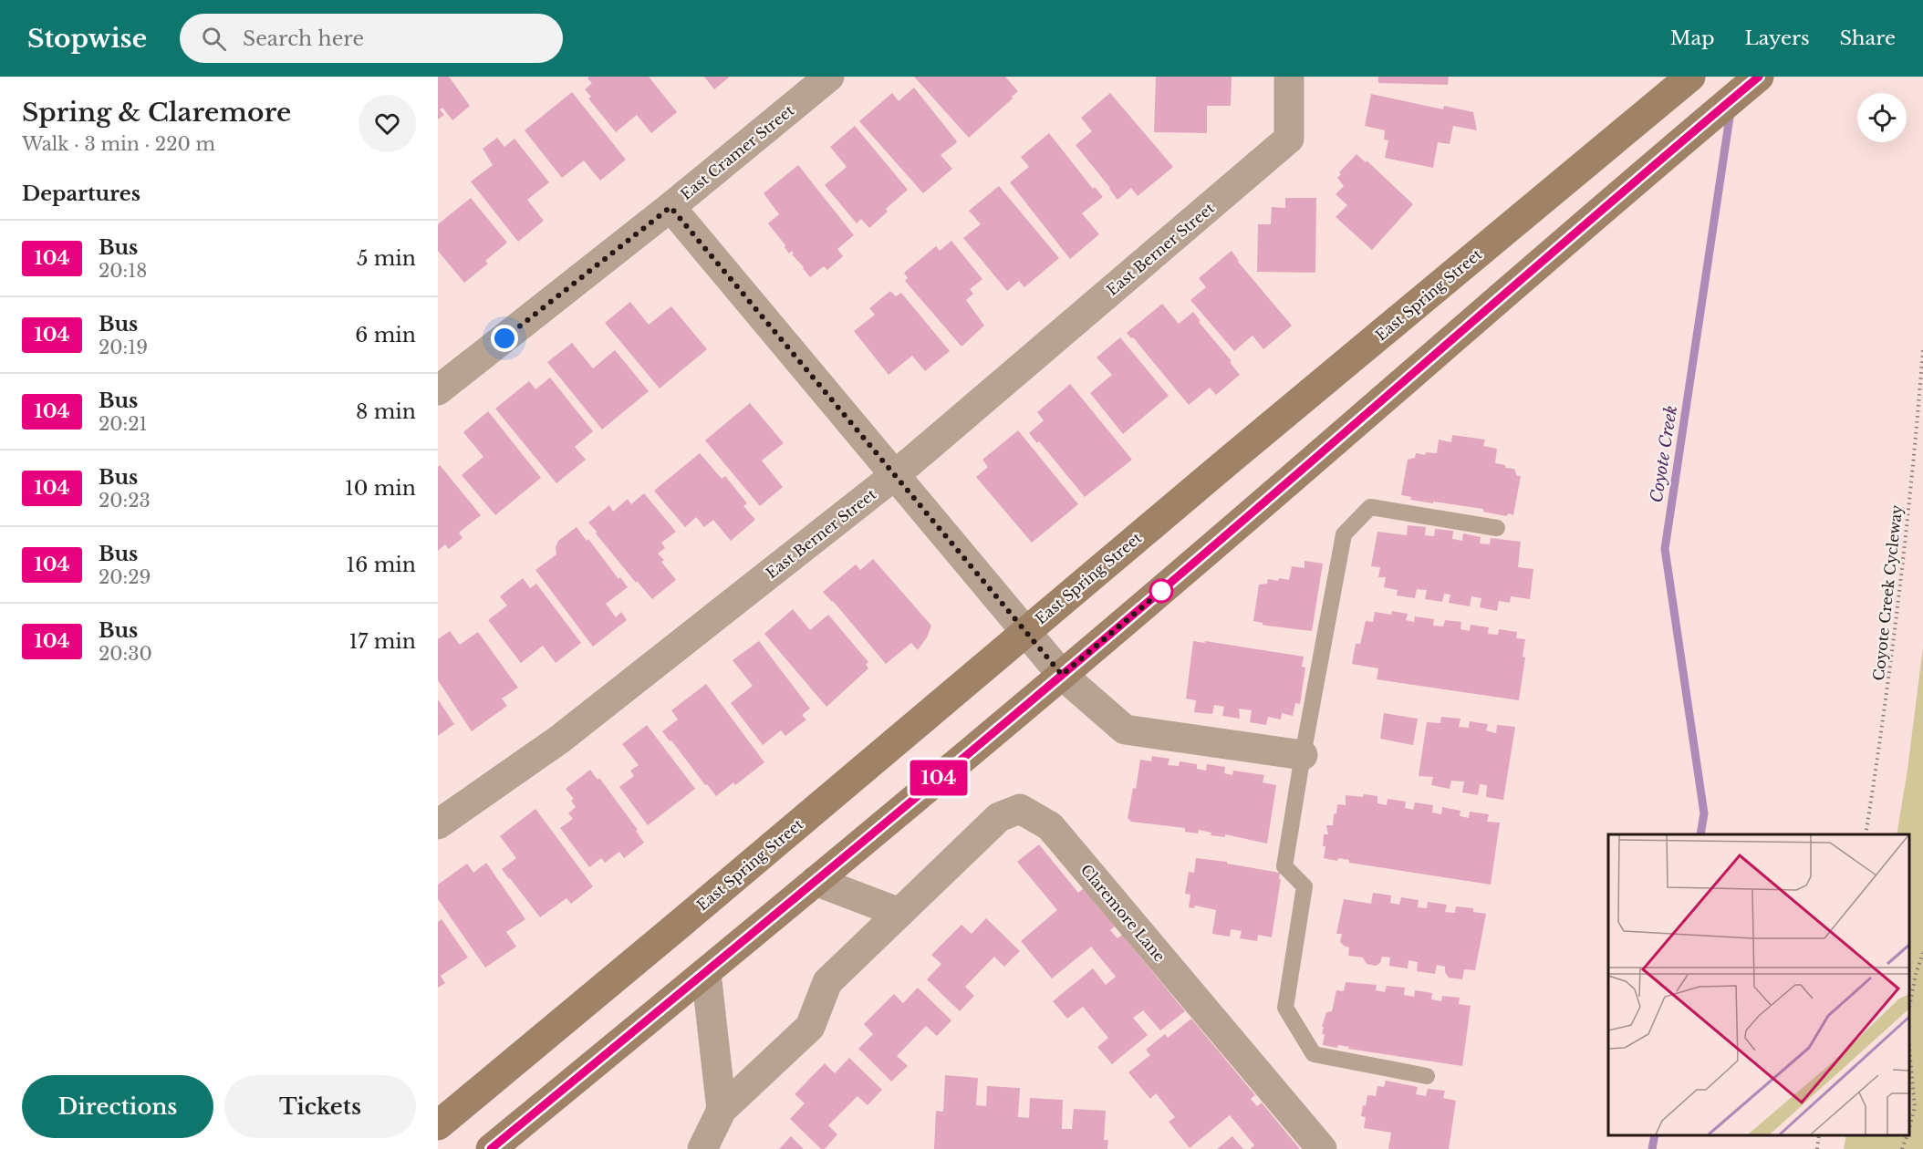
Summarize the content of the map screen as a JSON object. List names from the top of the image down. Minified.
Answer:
{"streets":{"main road":["East Spring Street"],"street":["East Cramer Street","East Berner Street","Claremore Lane"],"path":["Coyote Creek Cycleway"]},"water":["Coyote Creek"],"lines":["bus line 104"],"page":{"header":"Stopwise","search":"Search here","nav":["Map","Layers","Share"],"heading":[["Spring & Claremore","Walk · 3 min · 220 m"],"Departures"],"on_map":"104","list":[{"mark":"104","name":"Bus","note":"20:18","value":"5 min"},{"mark":"104","name":"Bus","note":"20:19","value":"6 min"},{"mark":"104","name":"Bus","note":"20:21","value":"8 min"},{"mark":"104","name":"Bus","note":"20:23","value":"10 min"},{"mark":"104","name":"Bus","note":"20:29","value":"16 min"},{"mark":"104","name":"Bus","note":"20:30","value":"17 min"}],"buttons":["Directions","Tickets"]}}
